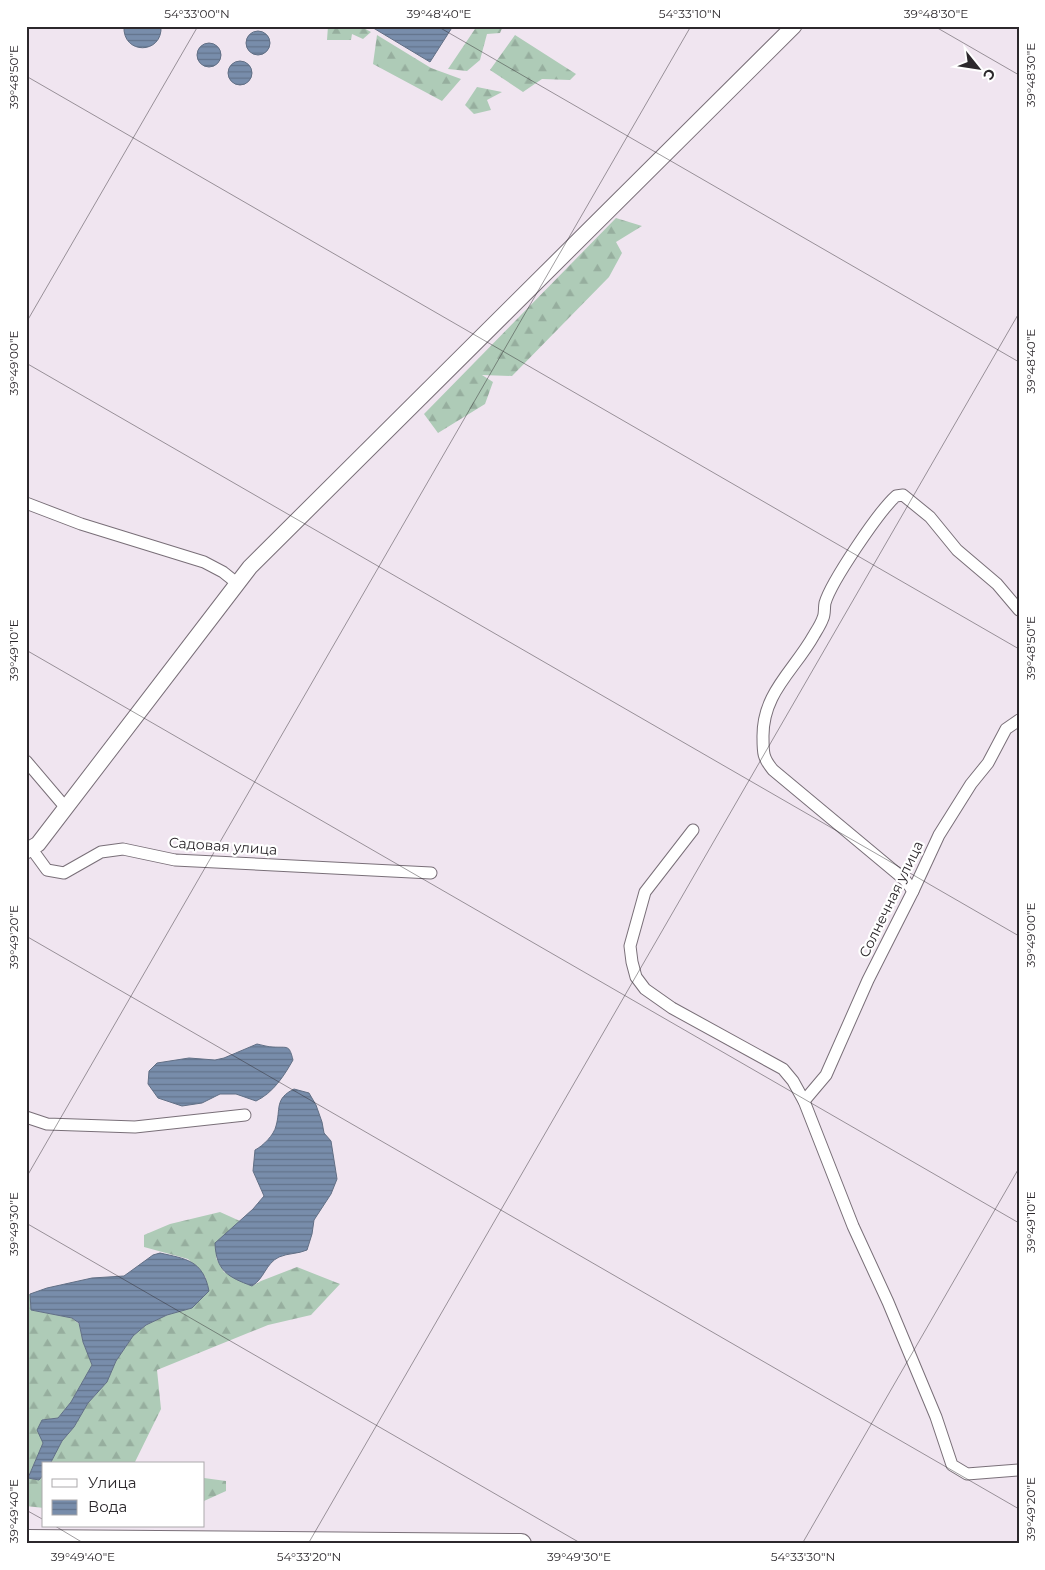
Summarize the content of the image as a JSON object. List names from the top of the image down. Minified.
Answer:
{"streets":{"street":["Садовая улица","Солнечная улица"]},"legend":["Улица","Вода"],"north":"bottom right","coordinates":["54°33'00\"N","39°48'40\"E","54°33'10\"N","39°48'30\"E","39°48'50\"E","39°49'00\"E","39°49'10\"E","39°49'20\"E","39°49'30\"E","39°49'40\"E","54°33'20\"N","54°33'30\"N"]}
